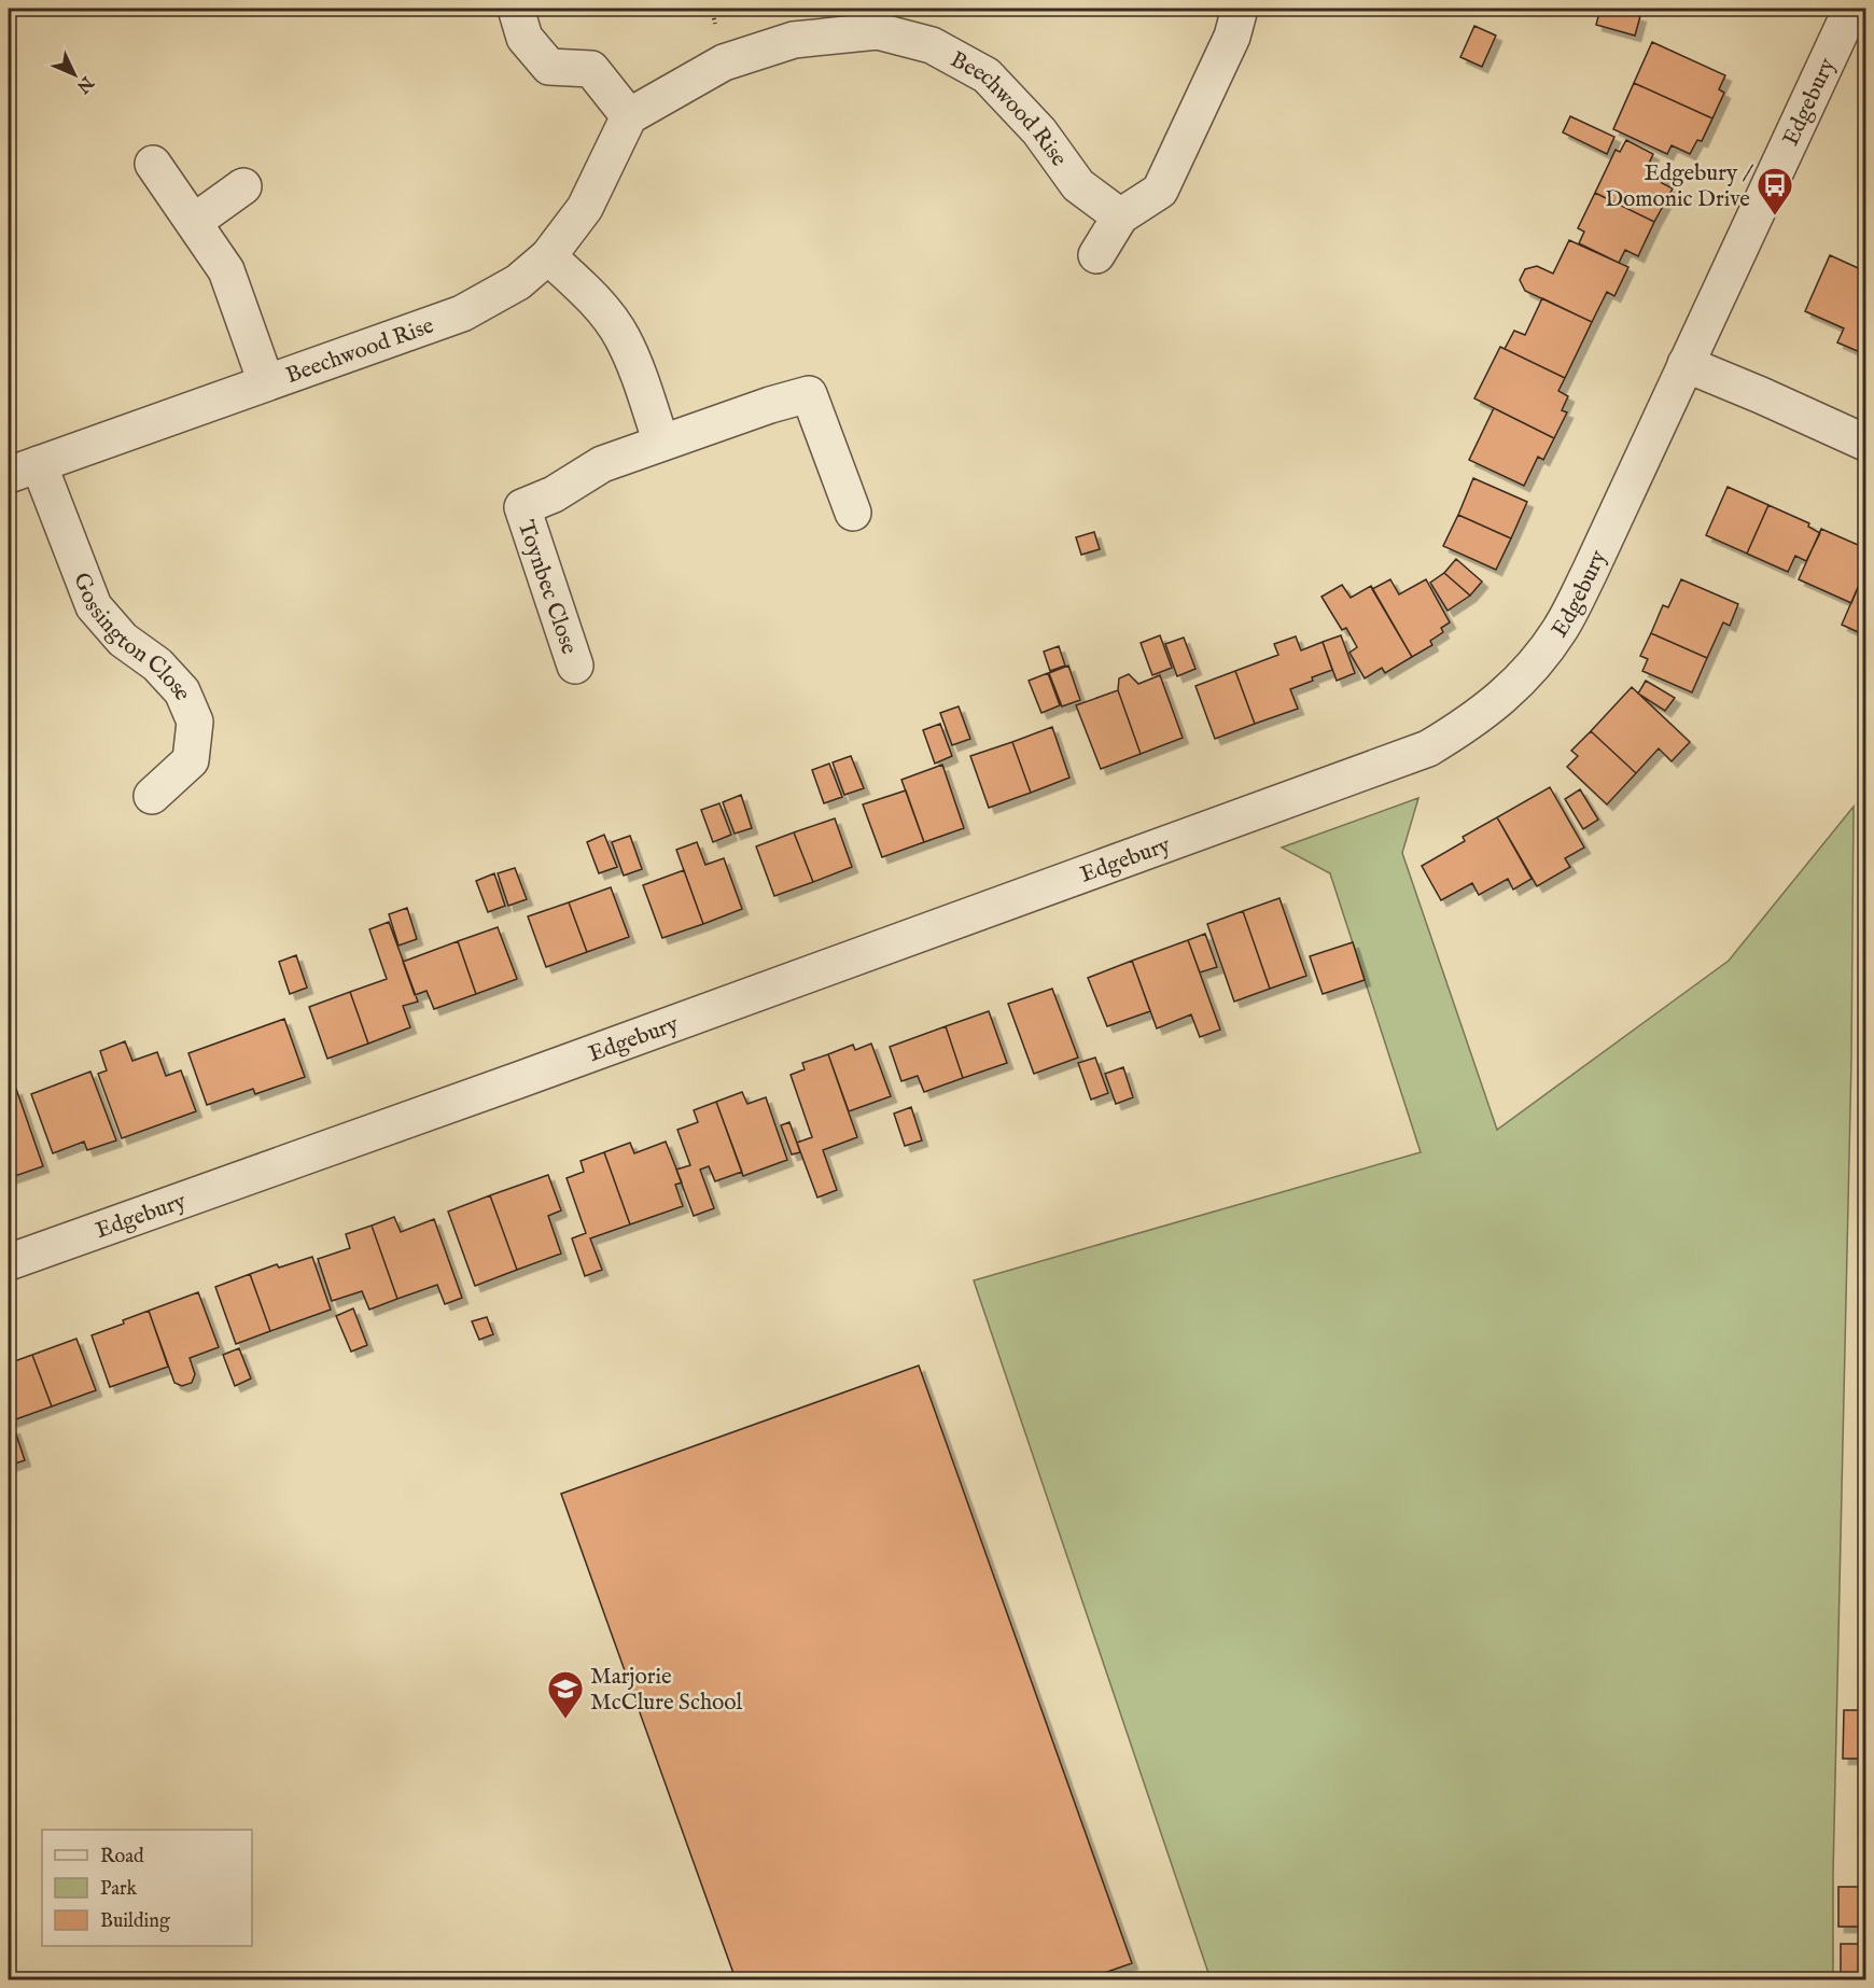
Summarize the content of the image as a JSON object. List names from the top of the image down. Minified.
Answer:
{"streets":{"street":["Edgebury","Beechwood Rise","Toynbec Close","Gossington Close"]},"crossings":[["Beechwood Rise","Gossington Close"]],"places":{"bus stop":["Edgebury / Domonic Drive"],"school or university":["Marjorie McClure School"]},"legend":["Road","Park","Building"],"north":"bottom right"}
